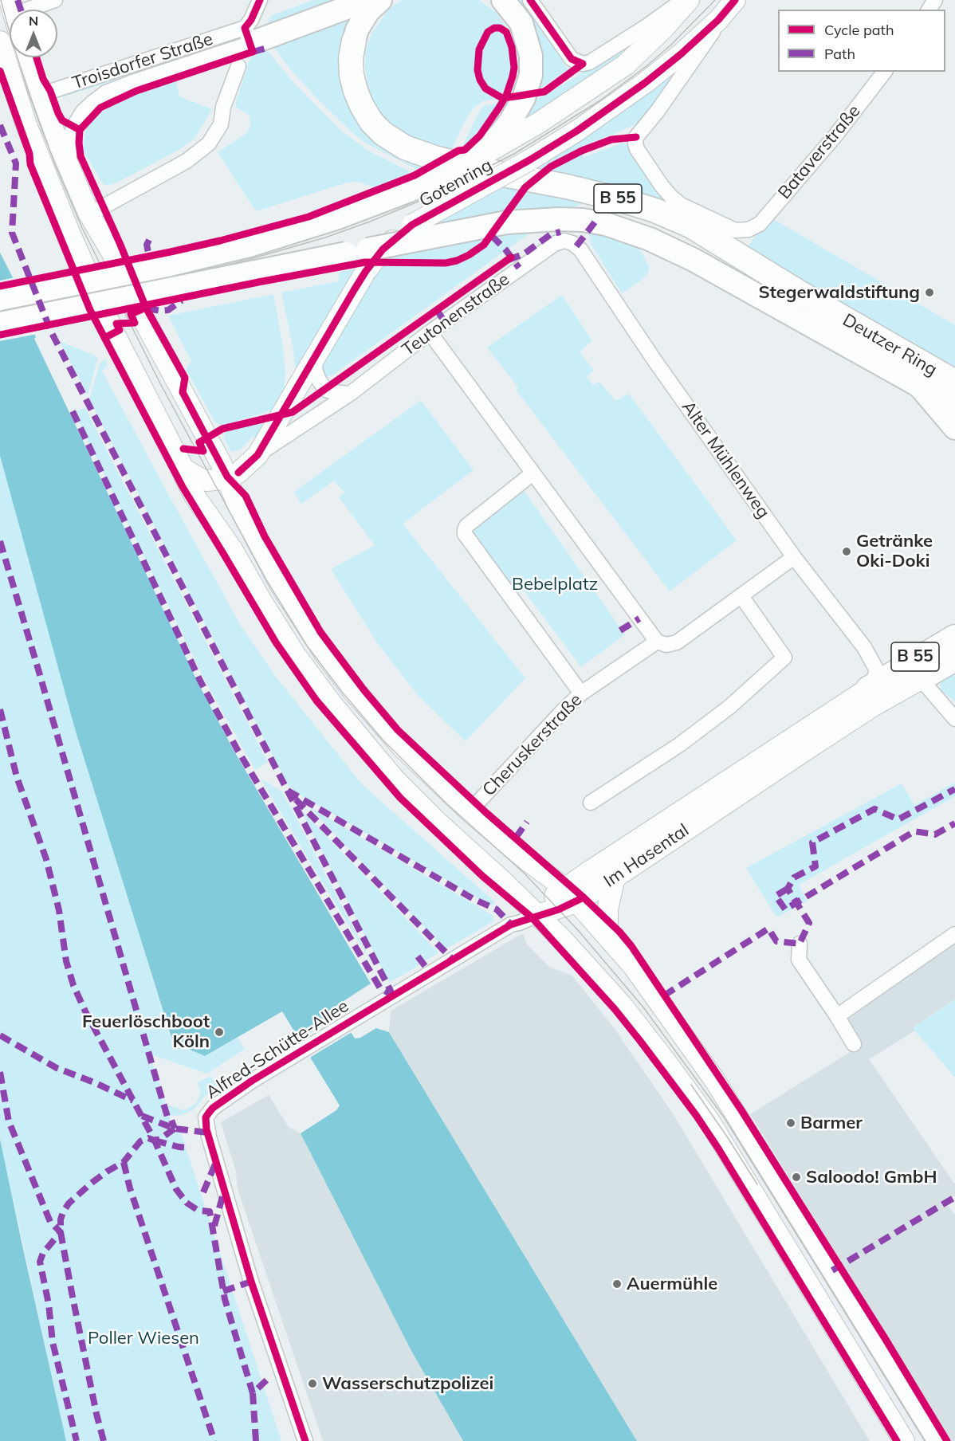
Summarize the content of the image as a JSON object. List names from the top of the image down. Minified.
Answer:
{"streets":{"highway":["B 55","Deutzer Ring"],"main road":["Gotenring","Teutonenstraße","Im Hasental"],"street":["Troisdorfer Straße","Bataverstraße","Alter Mühlenweg","Cheruskerstraße","Alfred-Schütte-Allee"]},"crossings":[["Bataverstraße","Gotenring"],["Gotenring","Teutonenstraße"],["B 55","Deutzer Ring"],["B 55","Alter Mühlenweg"],["B 55","Im Hasental"],["Teutonenstraße","Alter Mühlenweg"],["Alter Mühlenweg","Im Hasental"],["Im Hasental","Alfred-Schütte-Allee"]],"parks":["Bebelplatz","Poller Wiesen"],"places":["Stegerwaldstiftung","Getränke Oki-Doki","Feuerlöschboot Köln","Barmer","Saloodo! GmbH","Auermühle","Wasserschutzpolizei"],"legend":["Cycle path","Path"],"north":"top"}
